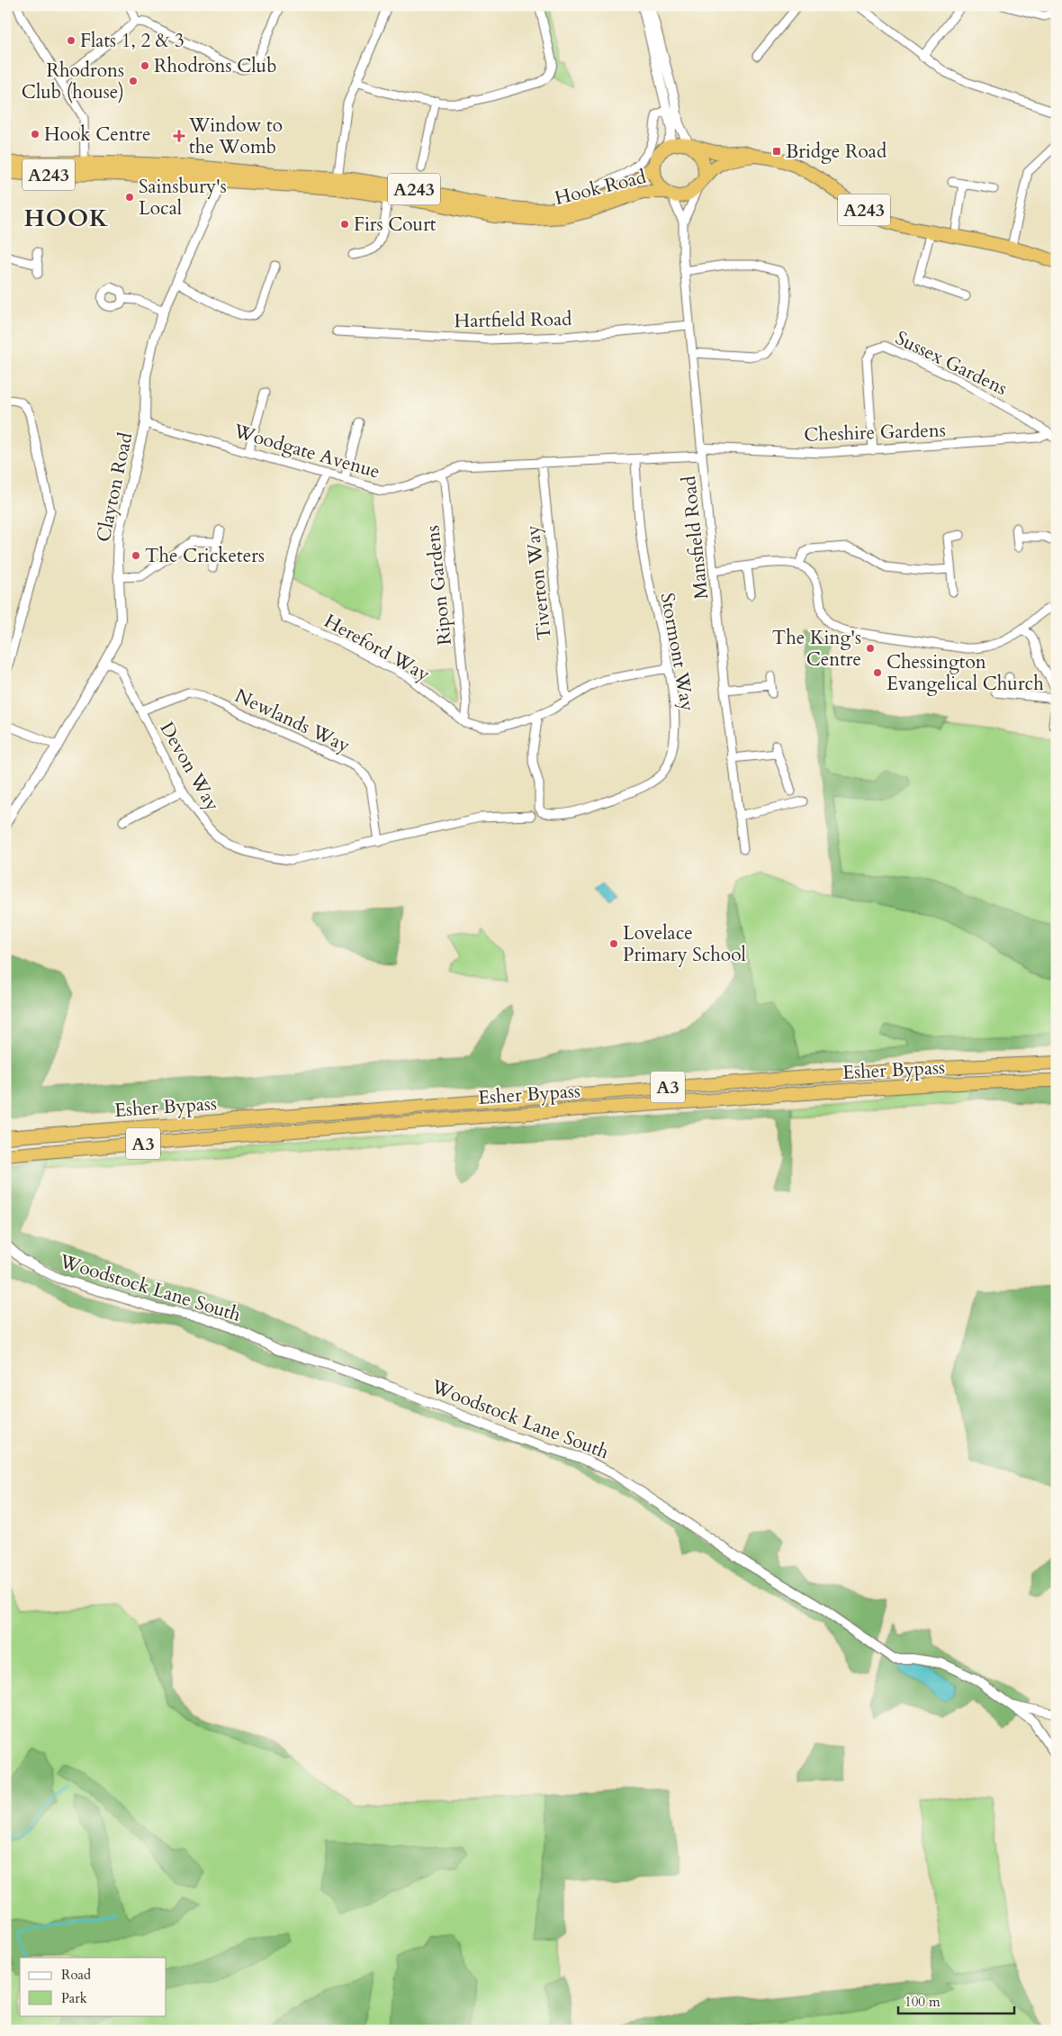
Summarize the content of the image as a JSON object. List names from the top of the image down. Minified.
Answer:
{"streets":{"highway":["A243","Hook Road","Esher Bypass","A3"],"street":["Hartfield Road","Sussex Gardens","Cheshire Gardens","Woodgate Avenue","Clayton Road","Mansfield Road","Tiverton Way","Ripon Gardens","Hereford Way","Stormont Way","Newlands Way","Devon Way","Woodstock Lane South"]},"crossings":[["A243","Hook Road"],["A243","Mansfield Road"],["Hook Road","Clayton Road"],["Hook Road","Mansfield Road"],["Hartfield Road","Mansfield Road"],["Sussex Gardens","Cheshire Gardens"],["Cheshire Gardens","Woodgate Avenue"],["Cheshire Gardens","Mansfield Road"],["Woodgate Avenue","Clayton Road"],["Woodgate Avenue","Mansfield Road"],["Woodgate Avenue","Tiverton Way"],["Woodgate Avenue","Ripon Gardens"],["Woodgate Avenue","Hereford Way"],["Woodgate Avenue","Stormont Way"],["Clayton Road","Devon Way"],["Tiverton Way","Hereford Way"],["Ripon Gardens","Hereford Way"],["Hereford Way","Stormont Way"],["Newlands Way","Devon Way"]],"districts":["HOOK"],"places":{"other":["Flats 1, 2 & 3","Rhodrons Club","Rhodrons Club (house)","Hook Centre","Sainsbury's Local","Firs Court","The Cricketers","The King's Centre","Chessington Evangelical Church","Lovelace Primary School"],"health":["Window to the Womb"],"transit":["Bridge Road"]},"legend":["Road","Park"],"scale_bar":"100 m"}
